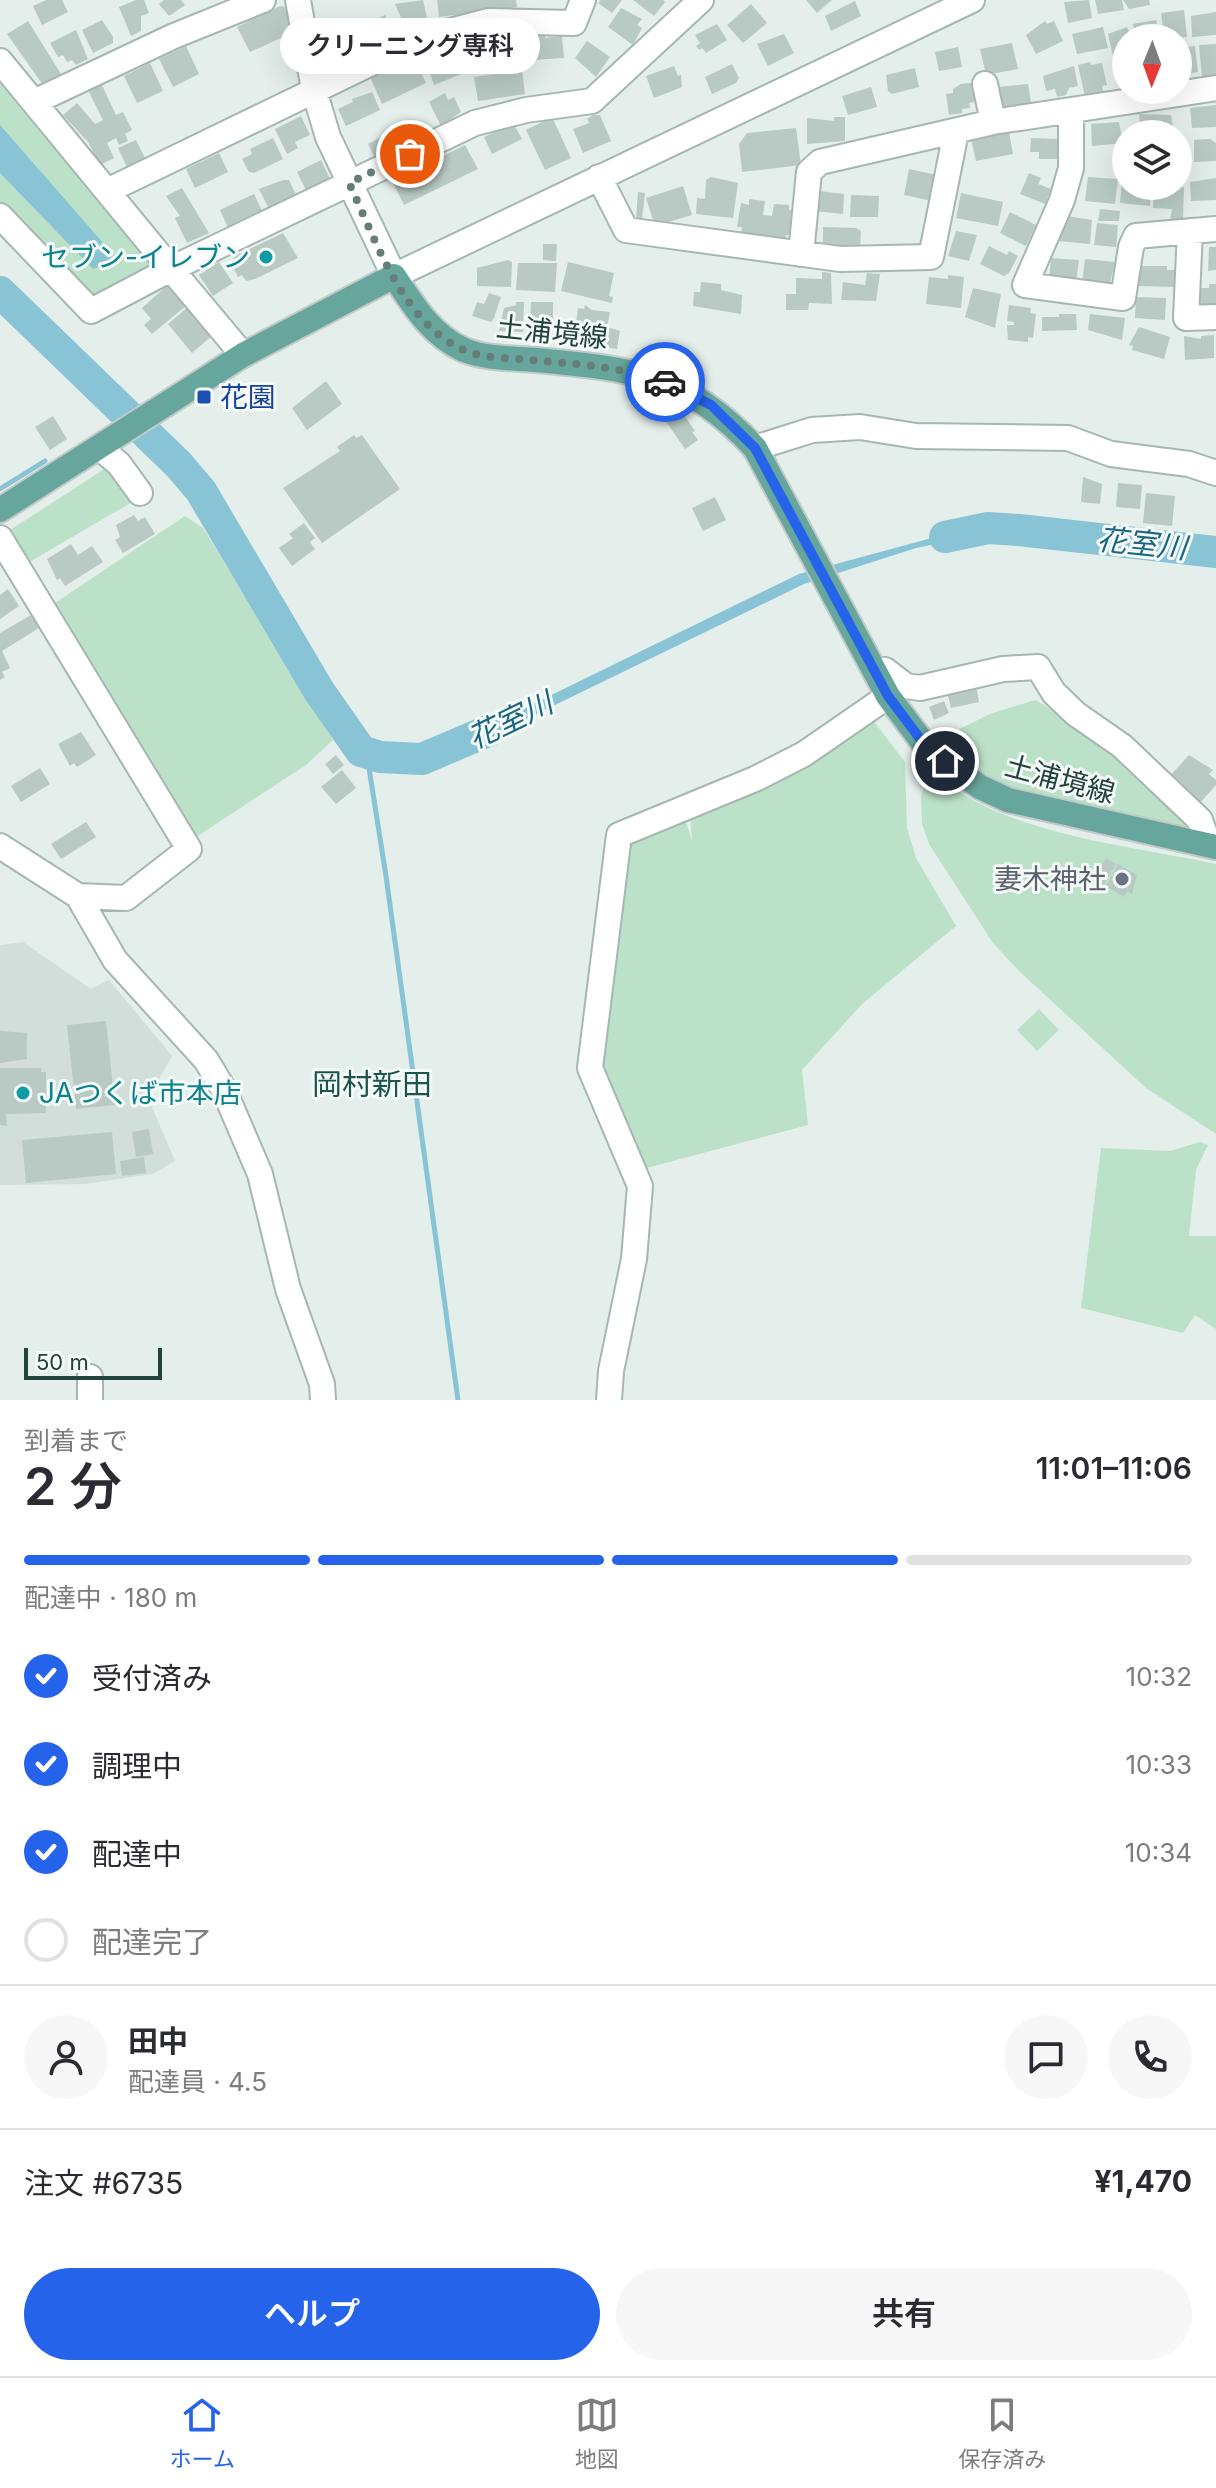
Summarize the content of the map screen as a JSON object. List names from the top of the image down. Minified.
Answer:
{"streets":{"main road":["土浦境線"]},"districts":["岡村新田"],"water":["花室川"],"places":{"other":["クリーニング専科","セブン-イレブン","妻木神社","JAつくば市本店"],"transit":["花園"]},"scale_bar":"50 m","north":"bottom","page":{"bubble":"クリーニング専科","scale":"50 m","heading":["2 分","到着まで","11:01–11:06"],"panel":["田中","配達員 · 4.5","注文 #6735","¥1,470"],"bar":"配達中 · 180 m","list":[["受付済み","10:32"],["調理中","10:33"],["配達中","10:34"],"配達完了"],"buttons":["ヘルプ","共有"],"tabs":["ホーム","地図","保存済み"]}}
